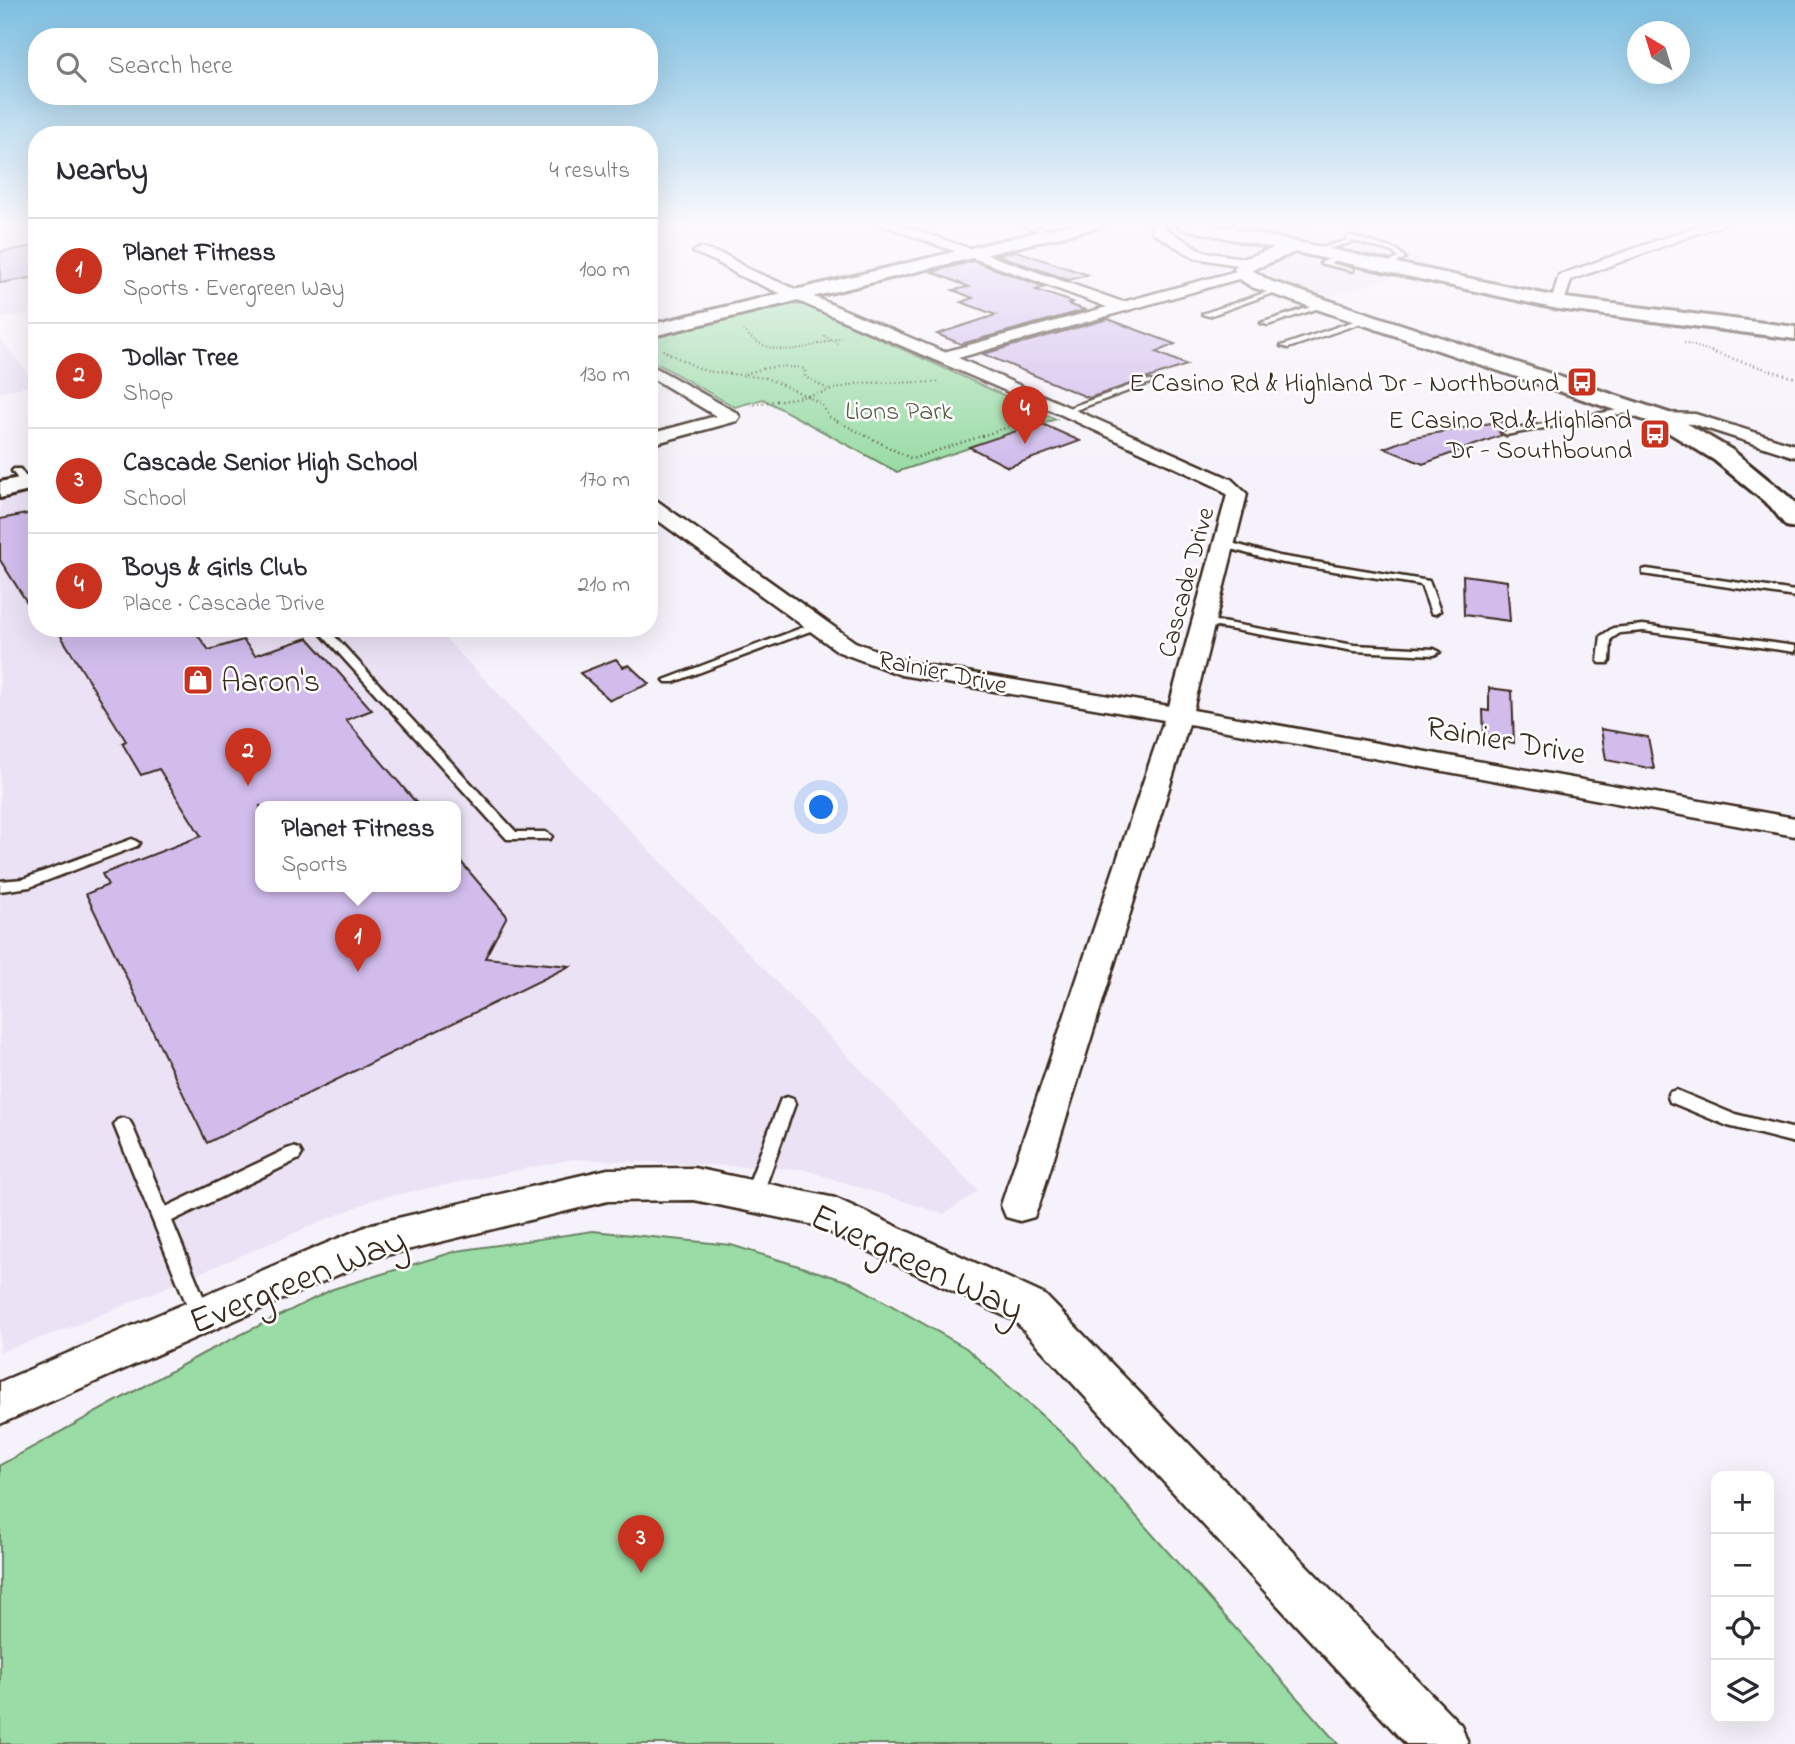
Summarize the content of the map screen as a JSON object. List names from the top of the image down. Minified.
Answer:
{"streets":{"street":["Cascade Drive","Rainier Drive","Evergreen Way"]},"crossings":[["Cascade Drive","Rainier Drive"]],"parks":["Lions Park"],"places":{"bus stop":["E Casino Rd & Highland Dr - Northbound","E Casino Rd & Highland Dr - Southbound"],"shop":["Aaron's"]},"north":"top left","page":{"search":"Search here","heading":["Nearby","4 results"],"list":[{"mark":"1","name":"Planet Fitness","note":"Sports · Evergreen Way","value":"100 m"},{"mark":"2","name":"Dollar Tree","note":"Shop","value":"130 m"},{"mark":"3","name":"Cascade Senior High School","note":"School","value":"170 m"},{"mark":"4","name":"Boys & Girls Club","note":"Place · Cascade Drive","value":"210 m"}],"pins":["4","2","1","3"],"popup":["Planet Fitness","Sports"],"map_buttons":["+","−"]}}
